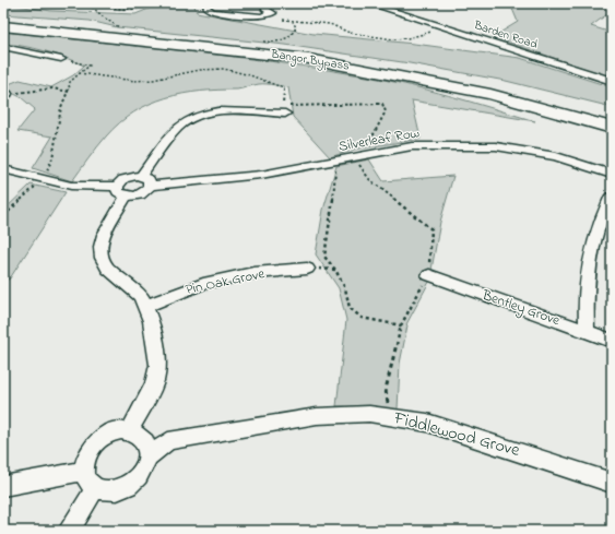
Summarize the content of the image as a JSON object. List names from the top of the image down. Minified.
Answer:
{"streets":{"main road":["Bangor Bypass"],"street":["Barden Road","Silverleaf Row","Pin Oak Grove","Bentley Grove","Fiddlewood Grove"]}}
